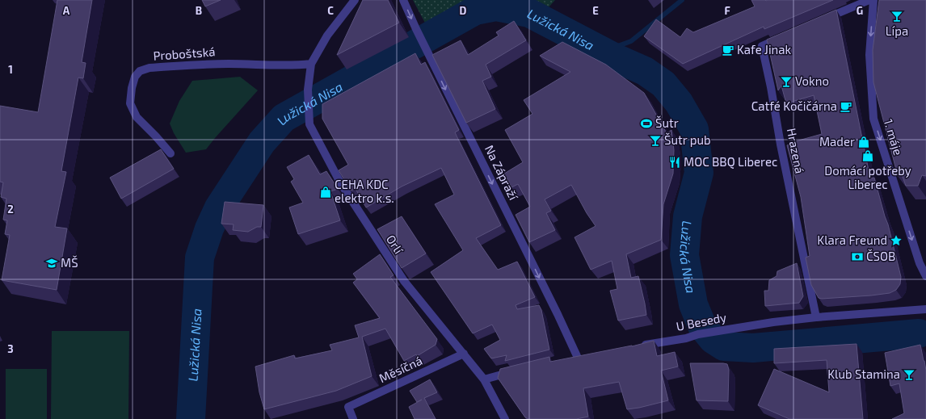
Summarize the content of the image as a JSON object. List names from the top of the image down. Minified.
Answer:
{"streets":{"street":["Proboštská","1. máje","Hrazená","Na Zápraží","Orlí","U Besedy","Měsíčná"]},"crossings":[["Proboštská","Orlí"],["Hrazená","U Besedy"],["Orlí","Měsíčná"]],"one_way":["1. máje","Na Zápraží"],"water":["Lužická Nisa"],"places":{"bar":["Lípa","Vokno","Šutr pub","Klub Stamina"],"cafe":["Kafe Jinak","Catfé Kočičárna"],"sports":["Šutr"],"shop":["Mader","Domácí potřeby Liberec","CEHA KDC elektro k.s."],"restaurant":["MOC BBQ Liberec"],"place":["Klara Freund"],"bank":["ČSOB"],"school or university":["MŠ"]},"grid":{"columns":["A","B","C","D","E","F","G"],"rows":["1","2","3"]}}
